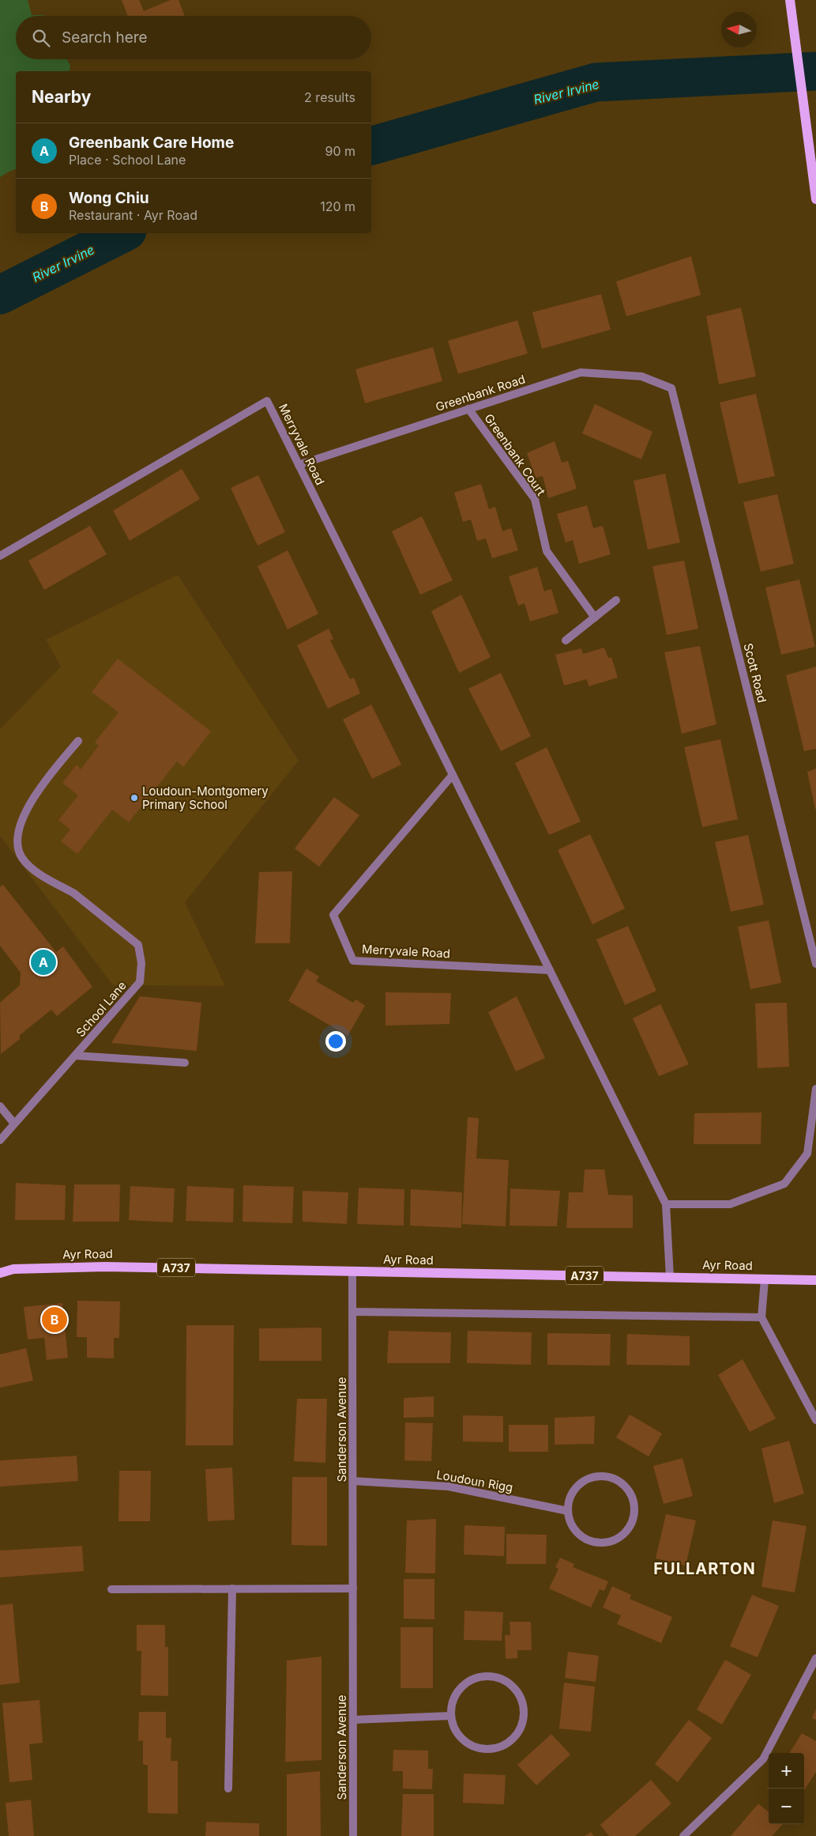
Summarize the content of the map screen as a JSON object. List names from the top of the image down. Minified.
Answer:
{"streets":{"main road":["Ayr Road","A737"],"street":["Greenbank Road","Merryvale Road","Greenbank Court","Scott Road","School Lane","Sanderson Avenue","Loudoun Rigg"]},"crossings":[["Greenbank Road","Merryvale Road"],["Greenbank Road","Greenbank Court"],["Greenbank Road","Scott Road"],["Merryvale Road","Ayr Road"],["Ayr Road","Sanderson Avenue"],["Sanderson Avenue","Loudoun Rigg"]],"districts":["FULLARTON"],"water":["River Irvine"],"places":["Loudoun-Montgomery Primary School"],"north":"left","page":{"search":"Search here","heading":["Nearby","2 results"],"list":[{"mark":"A","name":"Greenbank Care Home","note":"Place · School Lane","value":"90 m"},{"mark":"B","name":"Wong Chiu","note":"Restaurant · Ayr Road","value":"120 m"}],"pins":["A","B"],"map_buttons":["+","−"]}}
